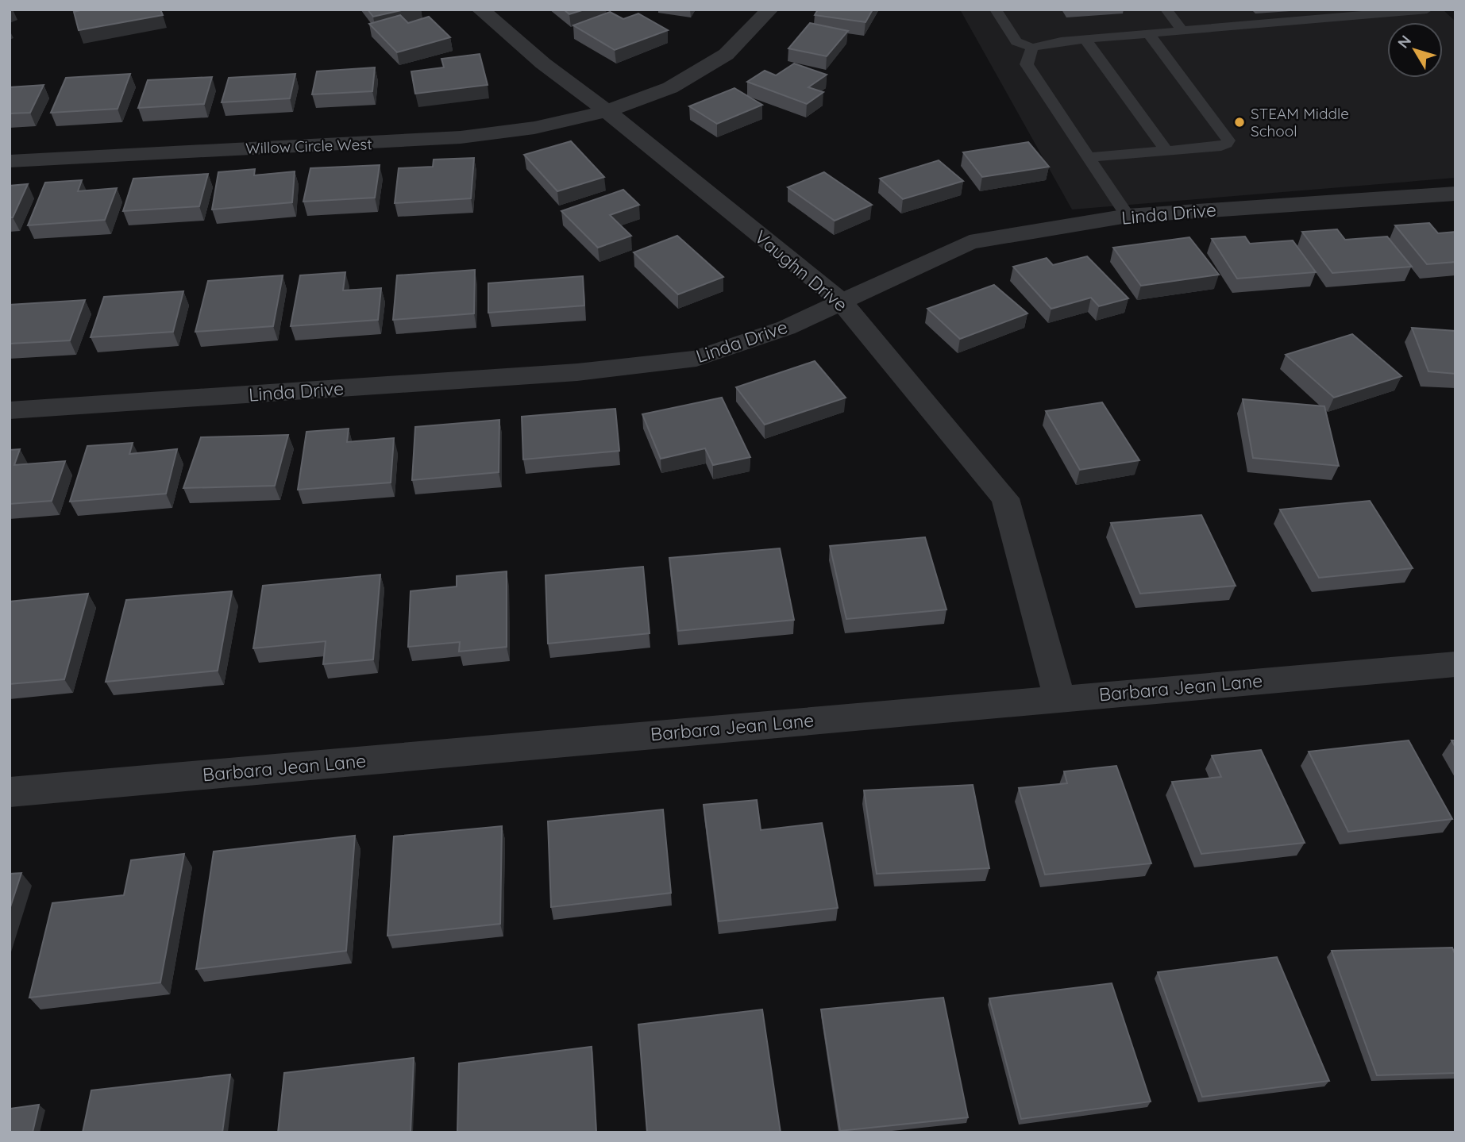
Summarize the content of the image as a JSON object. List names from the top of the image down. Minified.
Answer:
{"streets":{"street":["Willow Circle West","Linda Drive","Vaughn Drive","Barbara Jean Lane"]},"crossings":[["Willow Circle West","Vaughn Drive"],["Linda Drive","Vaughn Drive"],["Vaughn Drive","Barbara Jean Lane"]],"places":["STEAM Middle School"],"north":"top left"}
